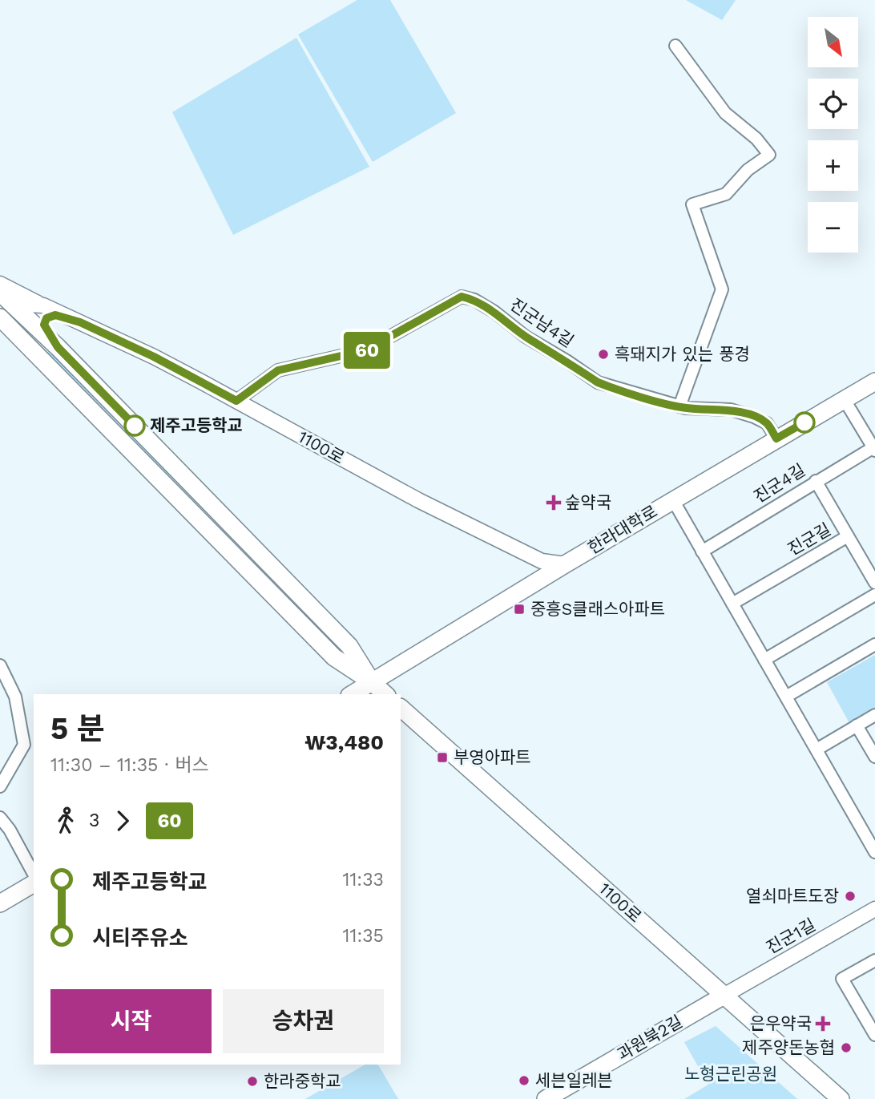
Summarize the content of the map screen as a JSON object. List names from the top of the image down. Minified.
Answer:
{"streets":{"main road":["1100로","한라대학로","과원북2길"],"street":["진군남4길","진군4길","진군길","진군1길"]},"crossings":[["진군남4길","1100로"],["진군남4길","한라대학로"],["1100로","한라대학로"],["1100로","진군1길"],["1100로","과원북2길"],["진군4길","진군길"],["진군1길","과원북2길"]],"parks":["노형근린공원"],"places":{"other":["흑돼지가 있는 풍경","제주고등학교","열쇠마트도장","제주양돈농협","세븐일레븐","한라중학교"],"health":["숲약국","은우약국"],"transit":["중흥S클래스아파트","부영아파트"]},"lines":["bus line 60"],"north":"bottom right","page":{"on_map":"60","map_buttons":["+","−"],"heading":["5 분","11:30 – 11:35 · 버스","₩3,480"],"legs":["3","60"],"list":[{"name":"제주고등학교","value":"11:33"},{"name":"시티주유소","value":"11:35"}],"buttons":["시작","승차권"]}}
